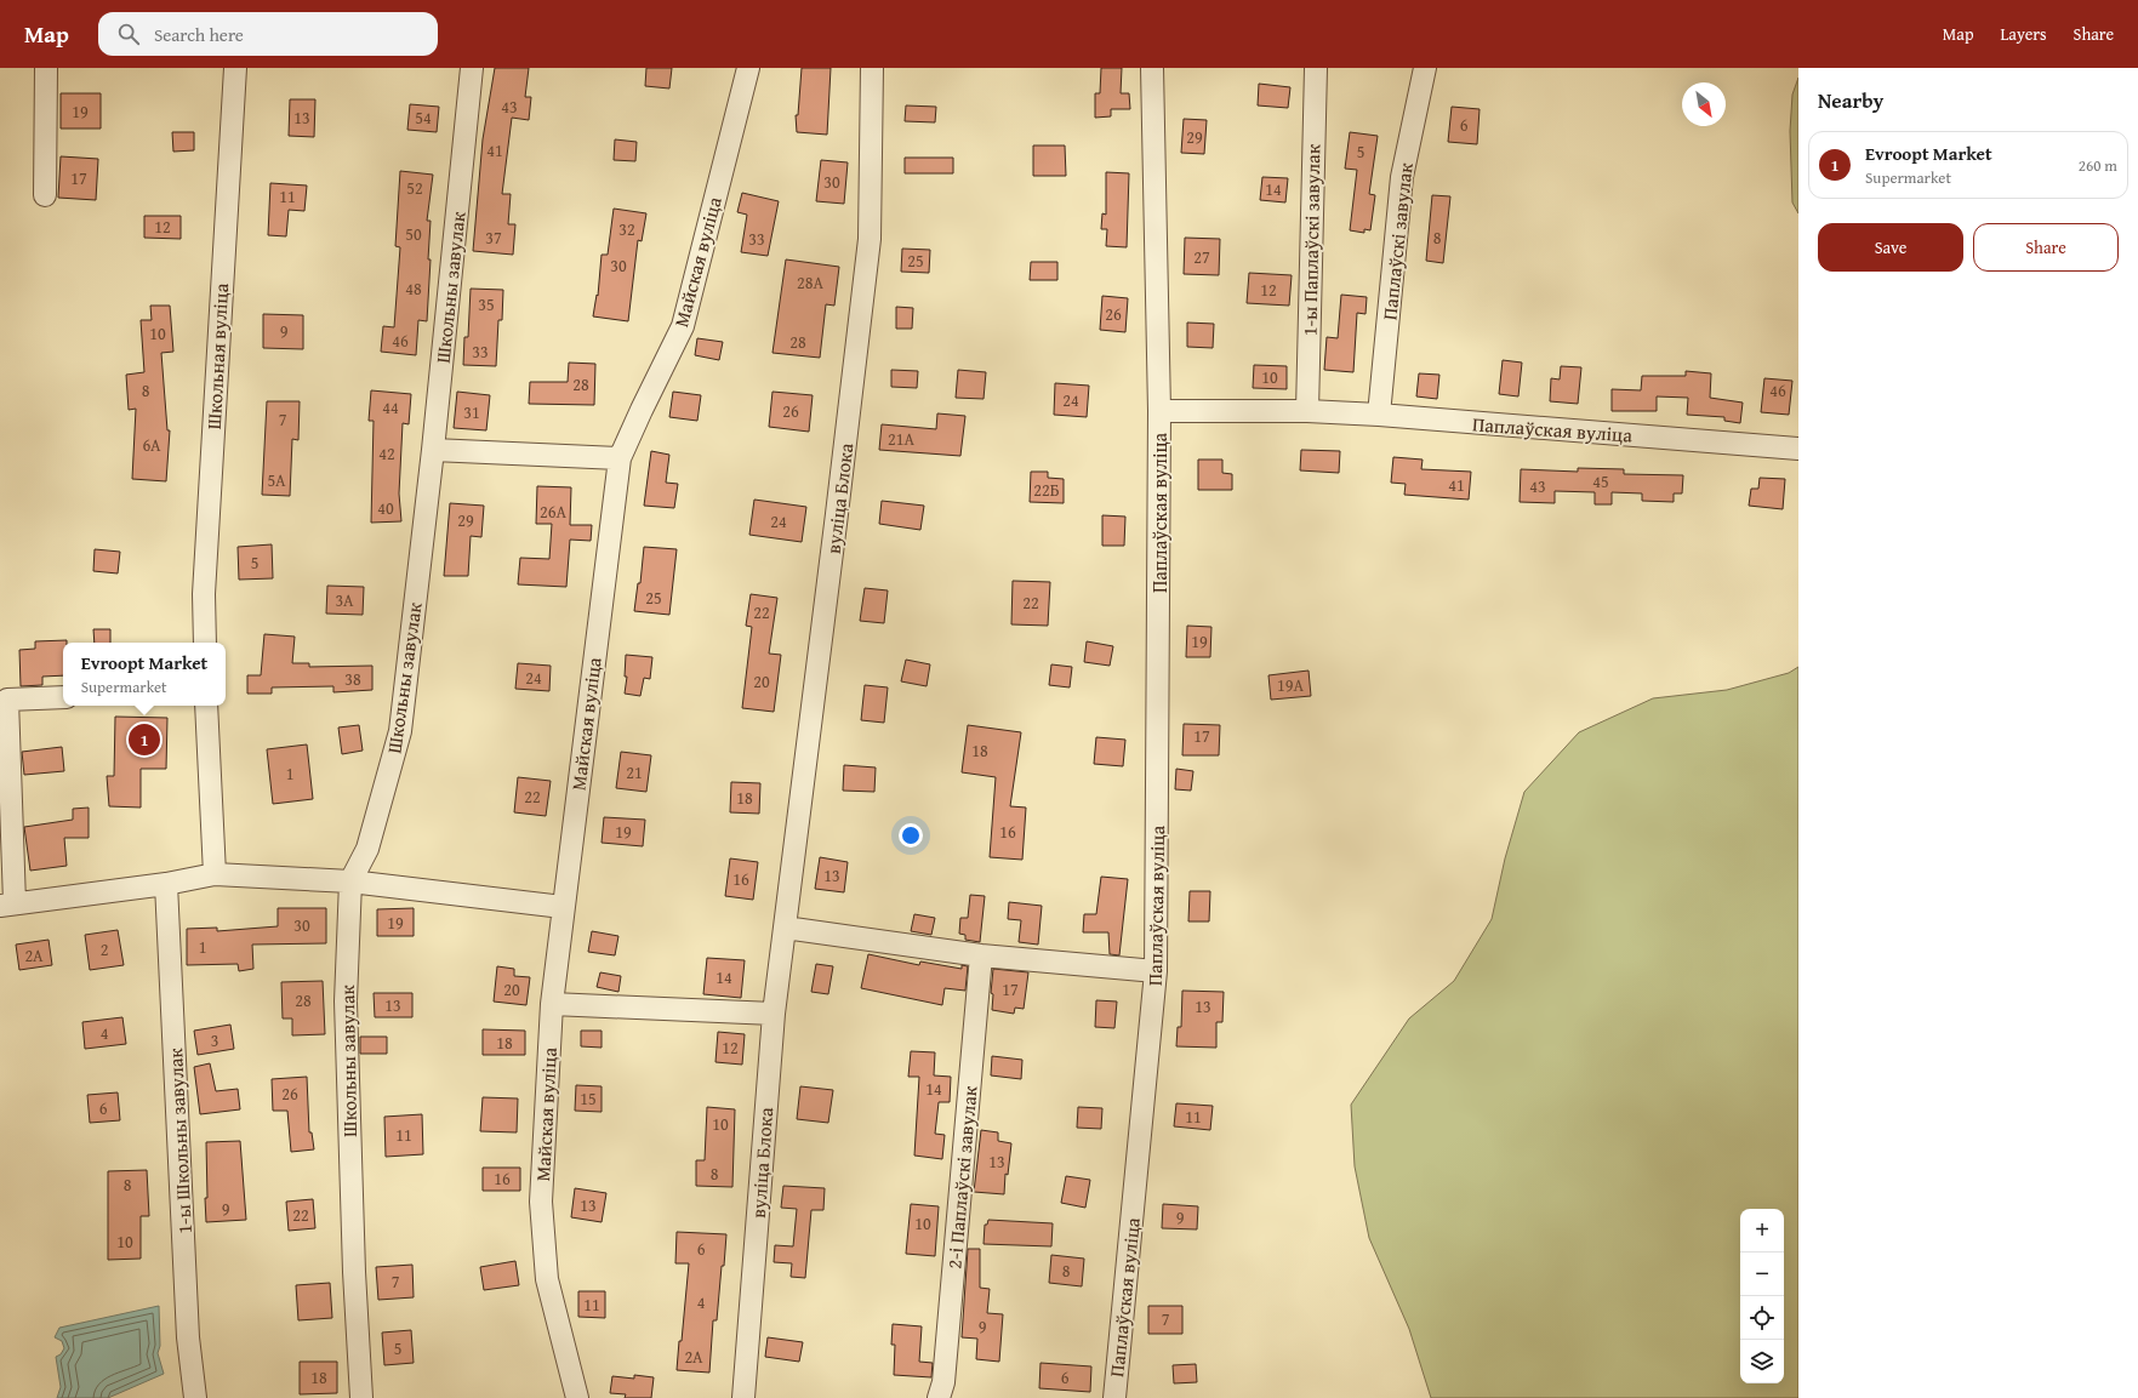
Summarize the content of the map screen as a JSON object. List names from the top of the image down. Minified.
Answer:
{"streets":{"street":["1-ы Паплаўскі завулак","Паплаўскі завулак","Майская вуліца","Школьны завулак","Школьная вуліца","Паплаўская вуліца","вуліца Блока","1-ы Школьны завулак","2-і Паплаўскі завулак"]},"crossings":[["1-ы Паплаўскі завулак","Паплаўская вуліца"],["Паплаўскі завулак","Паплаўская вуліца"]],"house_numbers":["43","19","13","54","6","29","41","5","17","30","52","14","11","12","32","50","37","8","33","27","25","30","28А","48","12","35","26","9","10","46","28","33","10","28","8","46","24","44","26","31","7","21А","6А","42","5А","45","41","43","22Б","40","26А","29","24","5","25","3А","22","22","19","24","38","20","19А","17","18","21","1","22","18","19","16","13","16","19","30","1","2","2А","14","20","17","28","13","13","4","3","18","12","14","26","15","6","11","10","11","13","8","16","8","13","9","22","9","10","10","6","8","7","4","11","7","9","5","2А","18","6"],"north":"bottom right","page":{"header":"Map","search":"Search here","nav":["Map","Layers","Share"],"heading":"Nearby","list":[{"mark":"1","name":"Evroopt Market","note":"Supermarket","value":"260 m"}],"buttons":["Save","Share"],"popup":["Evroopt Market","Supermarket"],"pins":"1","map_buttons":["+","−"]}}
